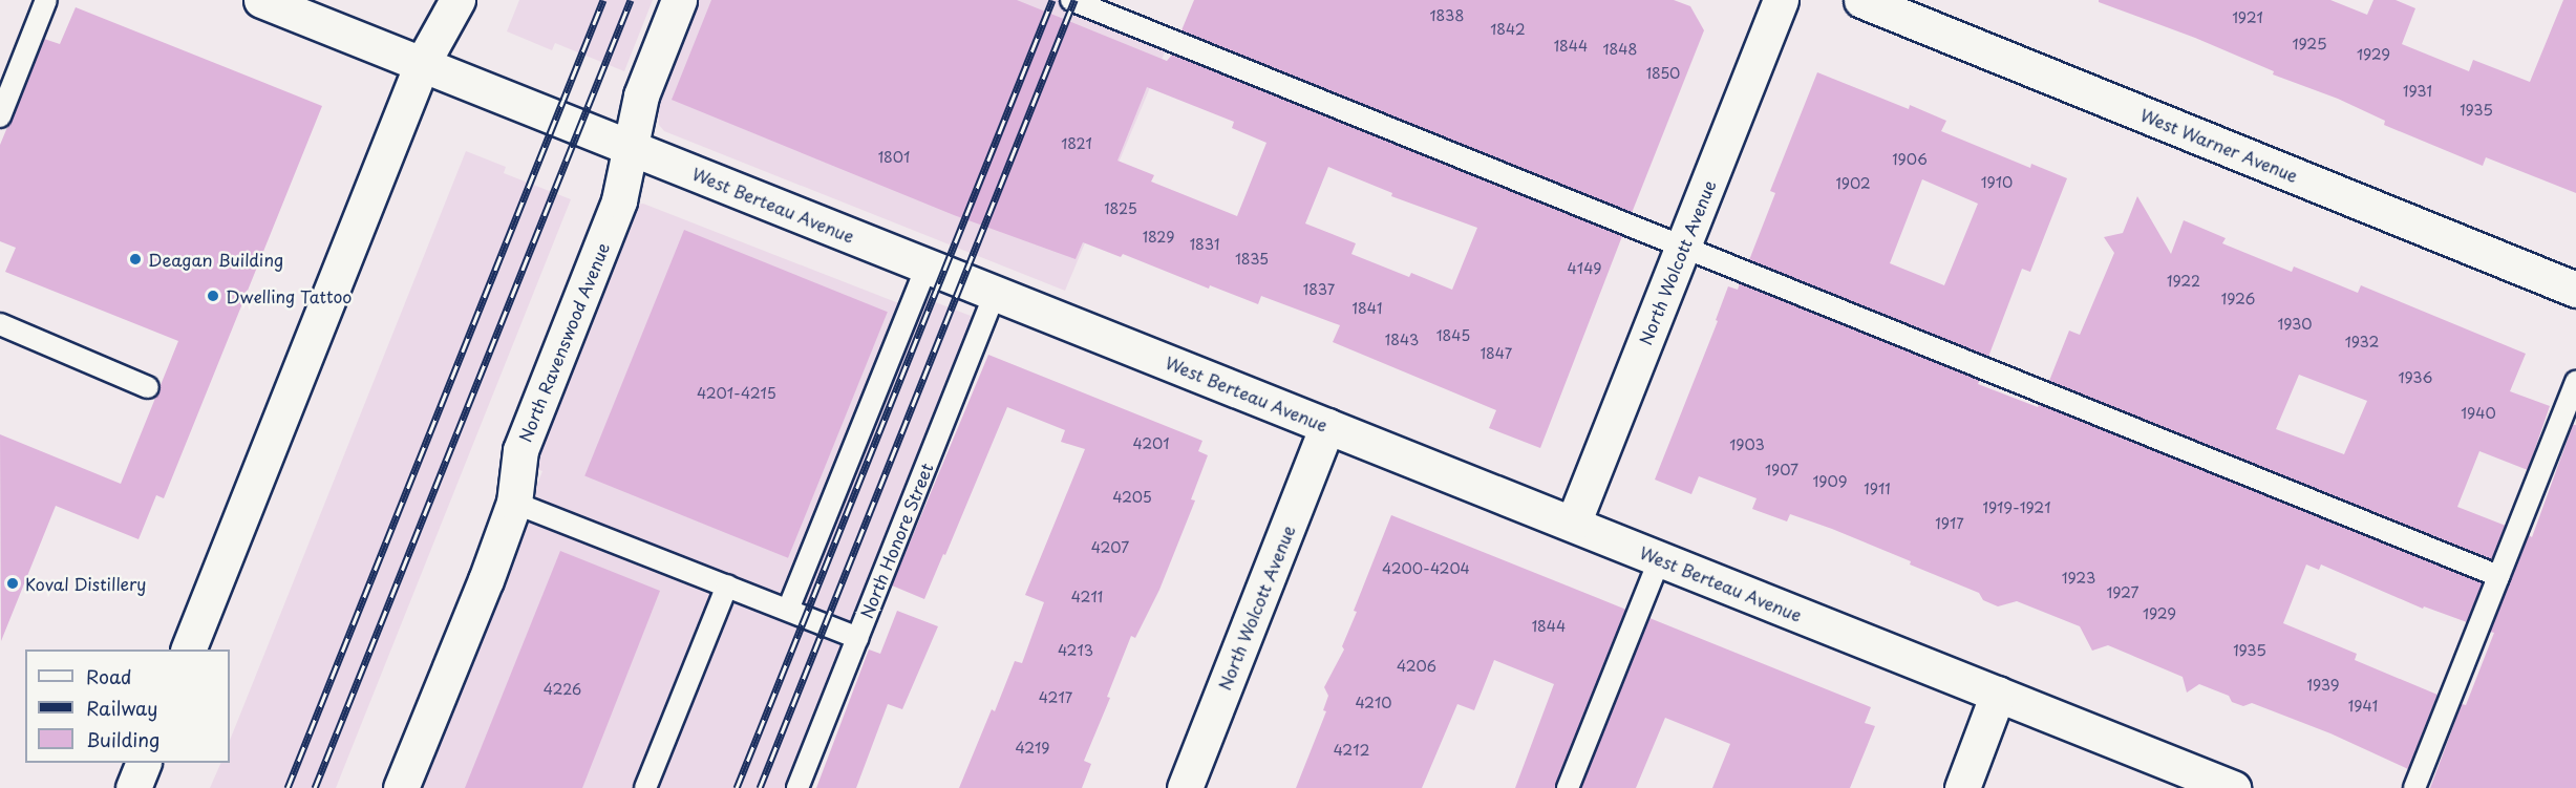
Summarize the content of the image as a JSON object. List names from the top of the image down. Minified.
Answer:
{"streets":{"street":["West Warner Avenue","West Berteau Avenue","North Wolcott Avenue","North Ravenswood Avenue"],"lane":["North Honore Street"]},"crossings":[["West Berteau Avenue","North Wolcott Avenue"],["West Berteau Avenue","North Ravenswood Avenue"],["West Berteau Avenue","North Honore Street"]],"places":["Deagan Building","Dwelling Tattoo","Koval Distillery"],"house_numbers":["1838","1921","1842","1925","1844","1848","1929","1850","1931","1935","1821","1801","1906","1910","1902","1825","1829","1831","1835","4149","1922","1837","1926","1841","1930","1845","1843","1932","1847","1936","4201-4215","1940","4201","1903","1907","1909","1911","4205","1919-1921","1917","4207","4200-4204","1923","1927","4211","1929","1844","4213","1935","4206","1939","4226","4217","4210","1941","4219","4212"],"legend":["Road","Railway","Building"]}
